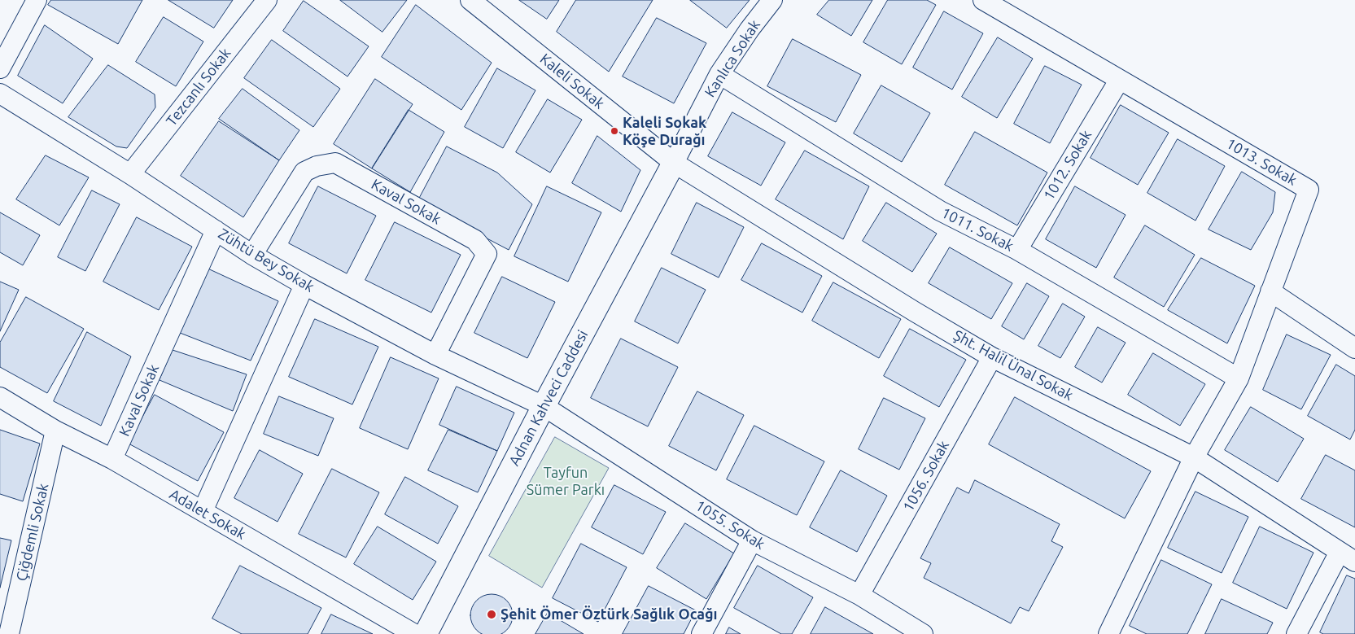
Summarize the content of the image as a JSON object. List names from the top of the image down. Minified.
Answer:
{"streets":{"street":["Kanlıca Sokak","Kaleli Sokak","Tezcanlı Sokak","1013. Sokak","1012. Sokak","Kaval Sokak","1011. Sokak","Zühtü Bey Sokak","Şht. Halil Ünal Sokak","Adnan Kahveci Caddesi","1056. Sokak","Adalet Sokak","1055. Sokak","Çiğdemli Sokak"]},"crossings":[["Kanlıca Sokak","Kaleli Sokak"],["Kanlıca Sokak","1011. Sokak"],["Kanlıca Sokak","Şht. Halil Ünal Sokak"],["Kanlıca Sokak","Adnan Kahveci Caddesi"],["Kaleli Sokak","Şht. Halil Ünal Sokak"],["Kaleli Sokak","Adnan Kahveci Caddesi"],["Tezcanlı Sokak","Zühtü Bey Sokak"],["1013. Sokak","1012. Sokak"],["1013. Sokak","1011. Sokak"],["1013. Sokak","Şht. Halil Ünal Sokak"],["1012. Sokak","1011. Sokak"],["Kaval Sokak","Zühtü Bey Sokak"],["Kaval Sokak","Adalet Sokak"],["Zühtü Bey Sokak","Adnan Kahveci Caddesi"],["Zühtü Bey Sokak","1055. Sokak"],["Şht. Halil Ünal Sokak","Adnan Kahveci Caddesi"],["Şht. Halil Ünal Sokak","1056. Sokak"],["Adnan Kahveci Caddesi","1055. Sokak"],["1056. Sokak","1055. Sokak"],["Adalet Sokak","Çiğdemli Sokak"]],"parks":["Tayfun Sümer Parkı"],"places":["Kaleli Sokak Köşe Durağı","Şehit Ömer Öztürk Sağlık Ocağı"]}
